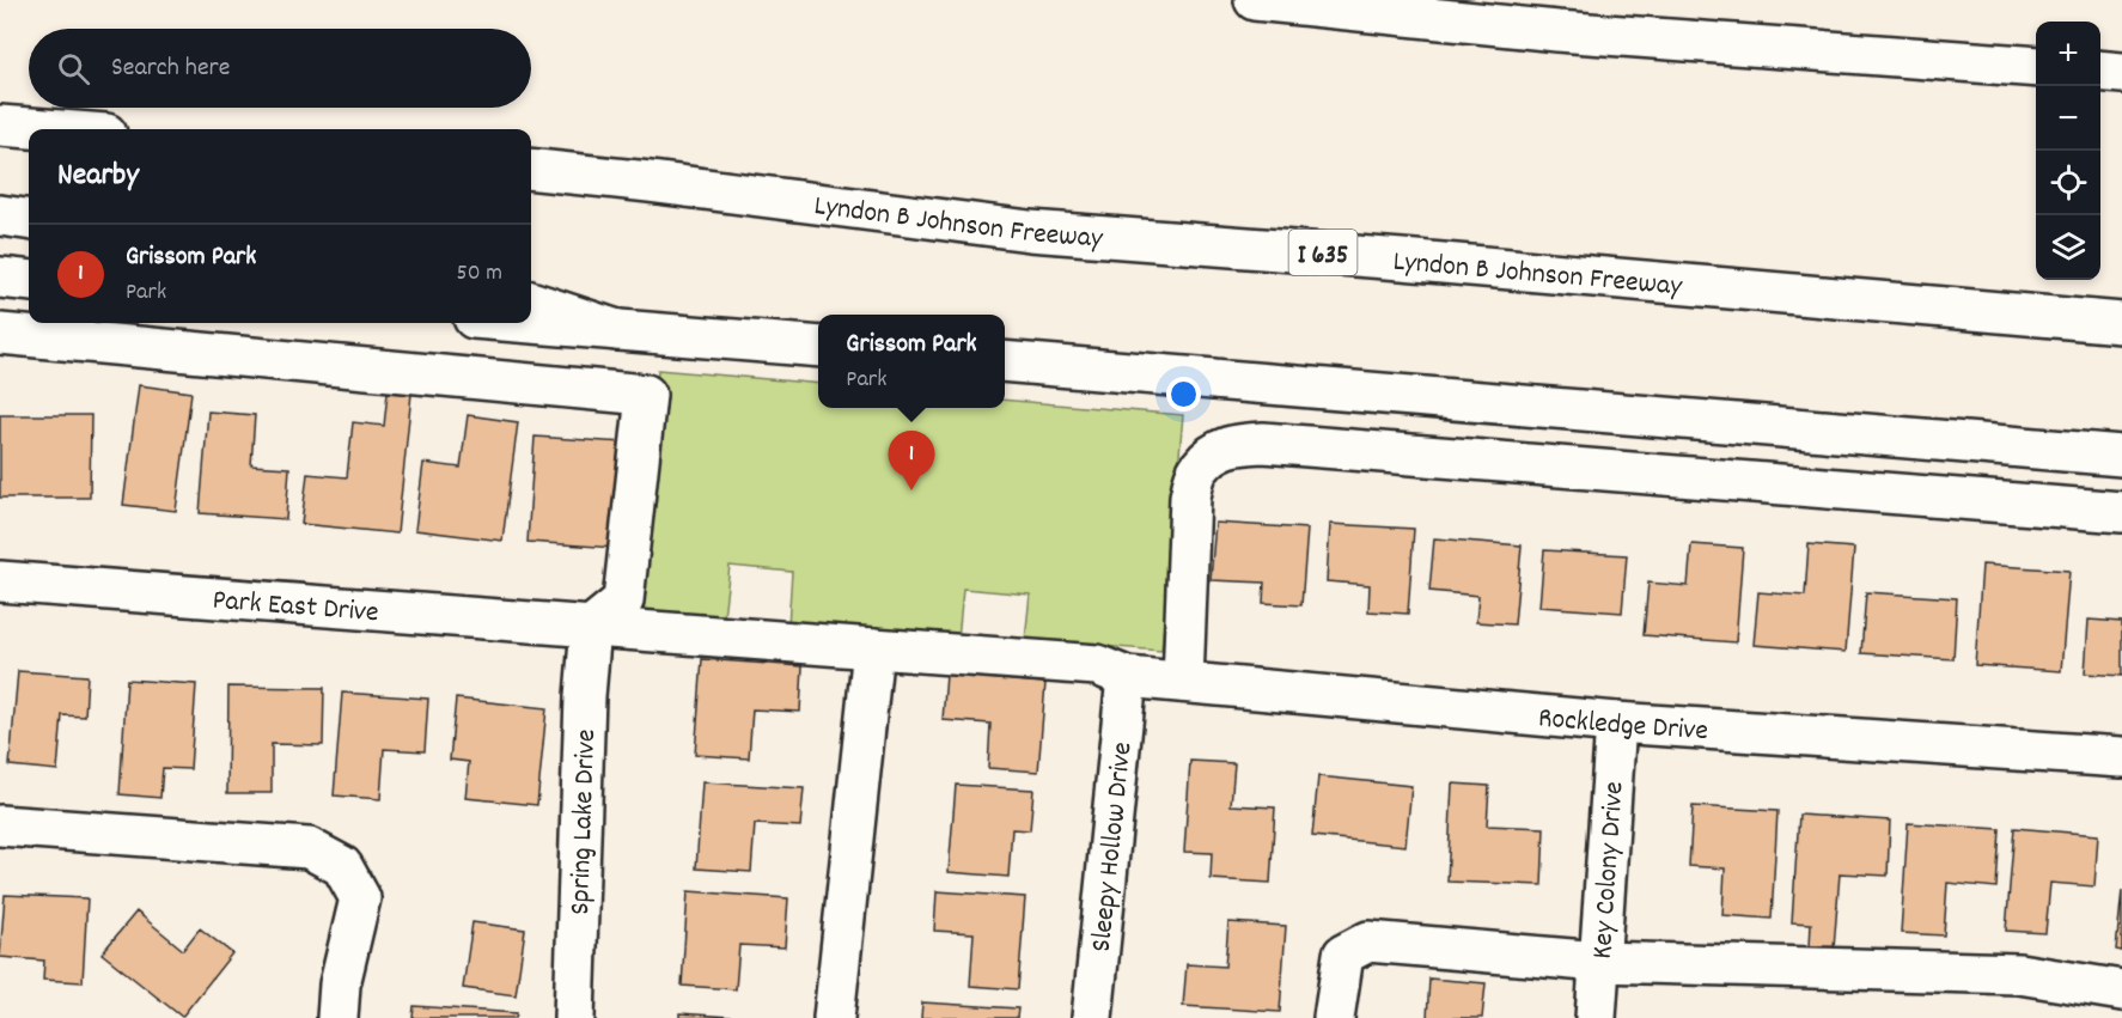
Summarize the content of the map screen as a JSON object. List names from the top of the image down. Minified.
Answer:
{"streets":{"main road":["Lyndon B Johnson Freeway","I 635","Park East Drive","Rockledge Drive","Spring Lake Drive","Sleepy Hollow Drive","Key Colony Drive"]},"crossings":[["Park East Drive","Rockledge Drive"],["Park East Drive","Spring Lake Drive"],["Rockledge Drive","Sleepy Hollow Drive"],["Rockledge Drive","Key Colony Drive"]],"page":{"map_buttons":["+","−"],"search":"Search here","heading":"Nearby","list":[{"mark":"1","name":"Grissom Park","note":"Park","value":"50 m"}],"popup":["Grissom Park","Park"],"pins":"1"}}
